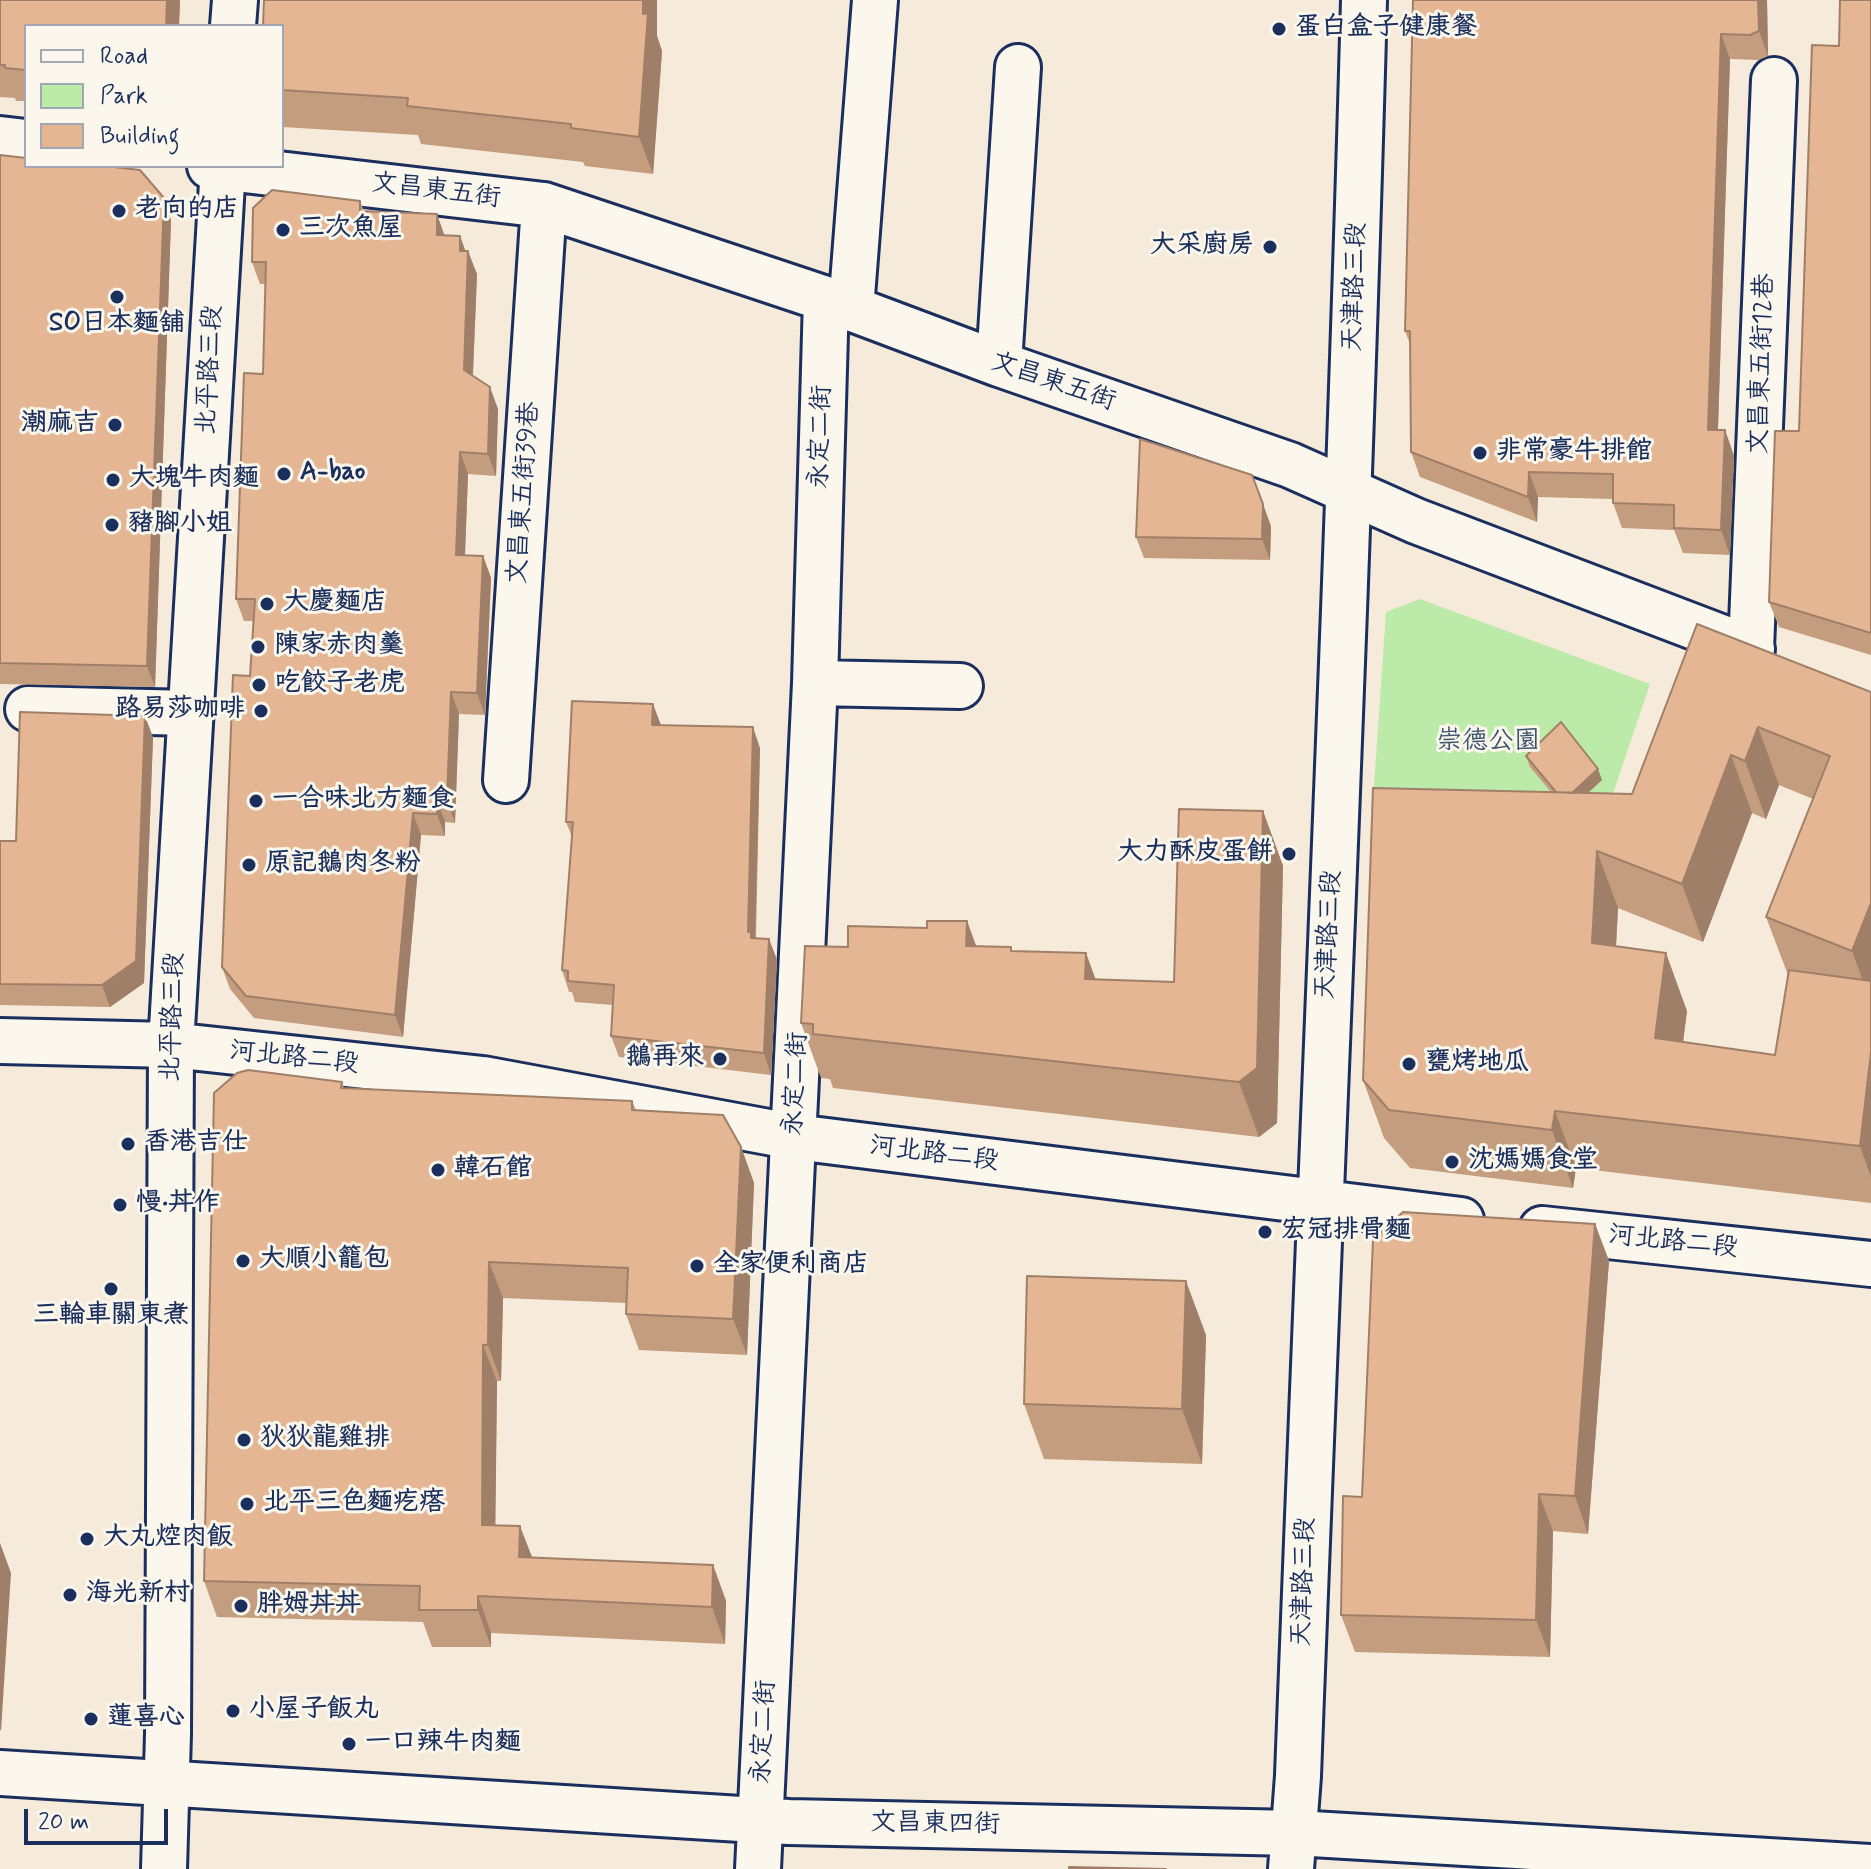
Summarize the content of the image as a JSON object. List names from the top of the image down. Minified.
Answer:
{"streets":{"street":["文昌東五街","天津路三段","文昌東五街12巷","北平路三段","永定二街","文昌東五街39巷","河北路二段","文昌東四街"]},"crossings":[["文昌東五街","天津路三段"],["文昌東五街","文昌東五街12巷"],["文昌東五街","永定二街"],["文昌東五街","文昌東五街39巷"],["天津路三段","河北路二段"],["天津路三段","文昌東四街"],["北平路三段","河北路二段"],["北平路三段","文昌東四街"],["永定二街","河北路二段"],["永定二街","文昌東四街"]],"parks":["崇德公園"],"places":["蛋白盒子健康餐","老向的店","三次魚屋","大采廚房","SO日本麵舖","潮麻吉","非常豪牛排館","A-bao","大塊牛肉麵","豬腳小姐","大慶麵店","陳家赤肉羹","吃餃子老虎","路易莎咖啡","一合味北方麵食","大力酥皮蛋餅","原記鵝肉冬粉","鵝再來","甕烤地瓜","香港吉仕","沈媽媽食堂","韓石館","慢·丼作","宏冠排骨麵","大順小籠包","全家便利商店","三輪車關東煮","狄狄龍雞排","北平三色麵疙瘩","大丸焢肉飯","海光新村","胖姆丼丼","小屋子飯丸","蓮喜心","一口辣牛肉麵"],"legend":["Road","Park","Building"],"scale_bar":"20 m"}
